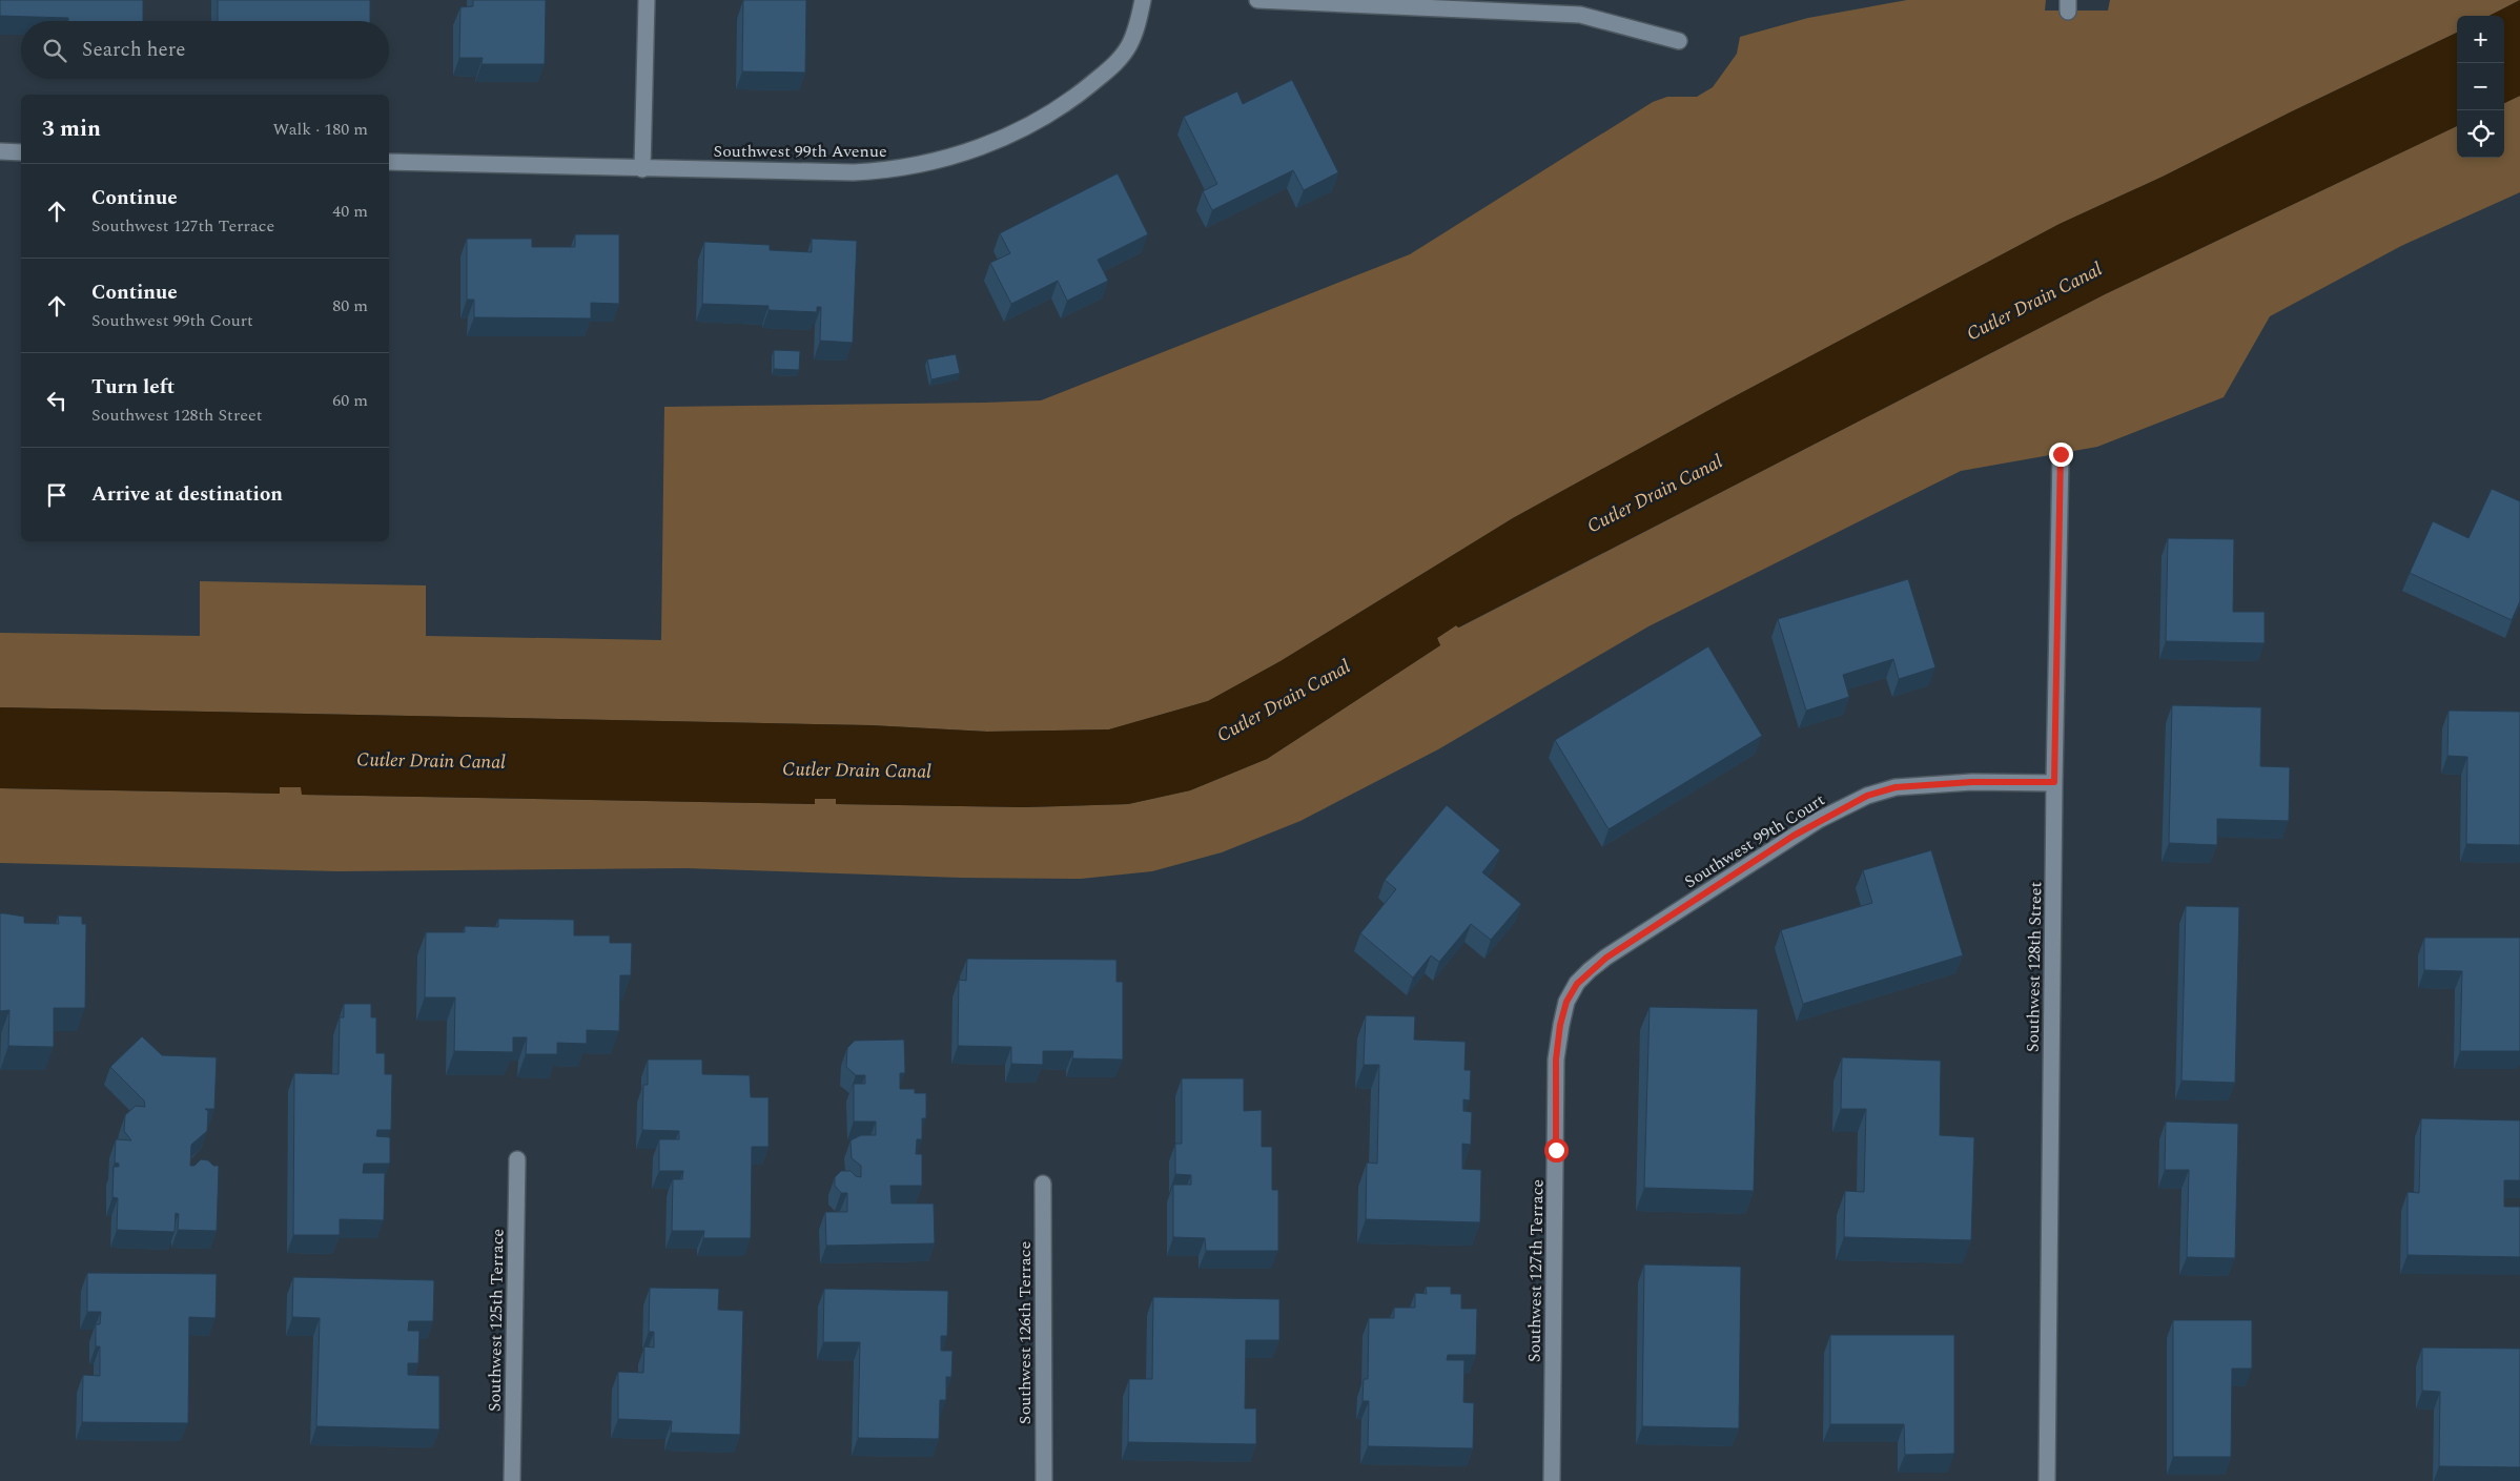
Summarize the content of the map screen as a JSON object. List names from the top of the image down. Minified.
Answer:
{"streets":{"street":["Southwest 99th Avenue","Southwest 99th Court","Southwest 128th Street","Southwest 127th Terrace","Southwest 125th Terrace","Southwest 126th Terrace"]},"crossings":[["Southwest 99th Court","Southwest 128th Street"],["Southwest 99th Court","Southwest 127th Terrace"]],"water":["Cutler Drain Canal"],"page":{"map_buttons":["+","−"],"search":"Search here","heading":["3 min","Walk · 180 m"],"list":[["Continue","Southwest 127th Terrace","40 m"],["Continue","Southwest 99th Court","80 m"],["Turn left","Southwest 128th Street","60 m"],"Arrive at destination"]}}
